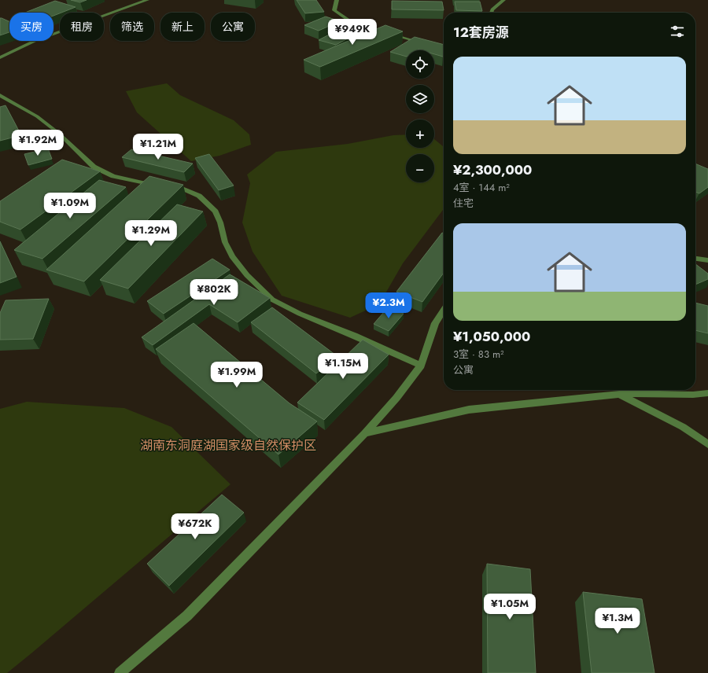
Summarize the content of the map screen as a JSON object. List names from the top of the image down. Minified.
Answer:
{"parks":["湖南东洞庭湖国家级自然保护区"],"page":{"chip":["买房","租房","筛选","新上","公寓"],"heading":"12套房源","price":["¥949K","¥1.92M","¥1.21M","¥1.09M","¥1.29M","¥802K","¥2.3M","¥1.15M","¥1.99M","¥672K","¥1.05M","¥1.3M"],"map_buttons":["+","−"],"list":[{"name":"¥2,300,000","note":"4室 · 144 m² · 住宅"},{"name":"¥1,050,000","note":"3室 · 83 m² · 公寓"}]}}
